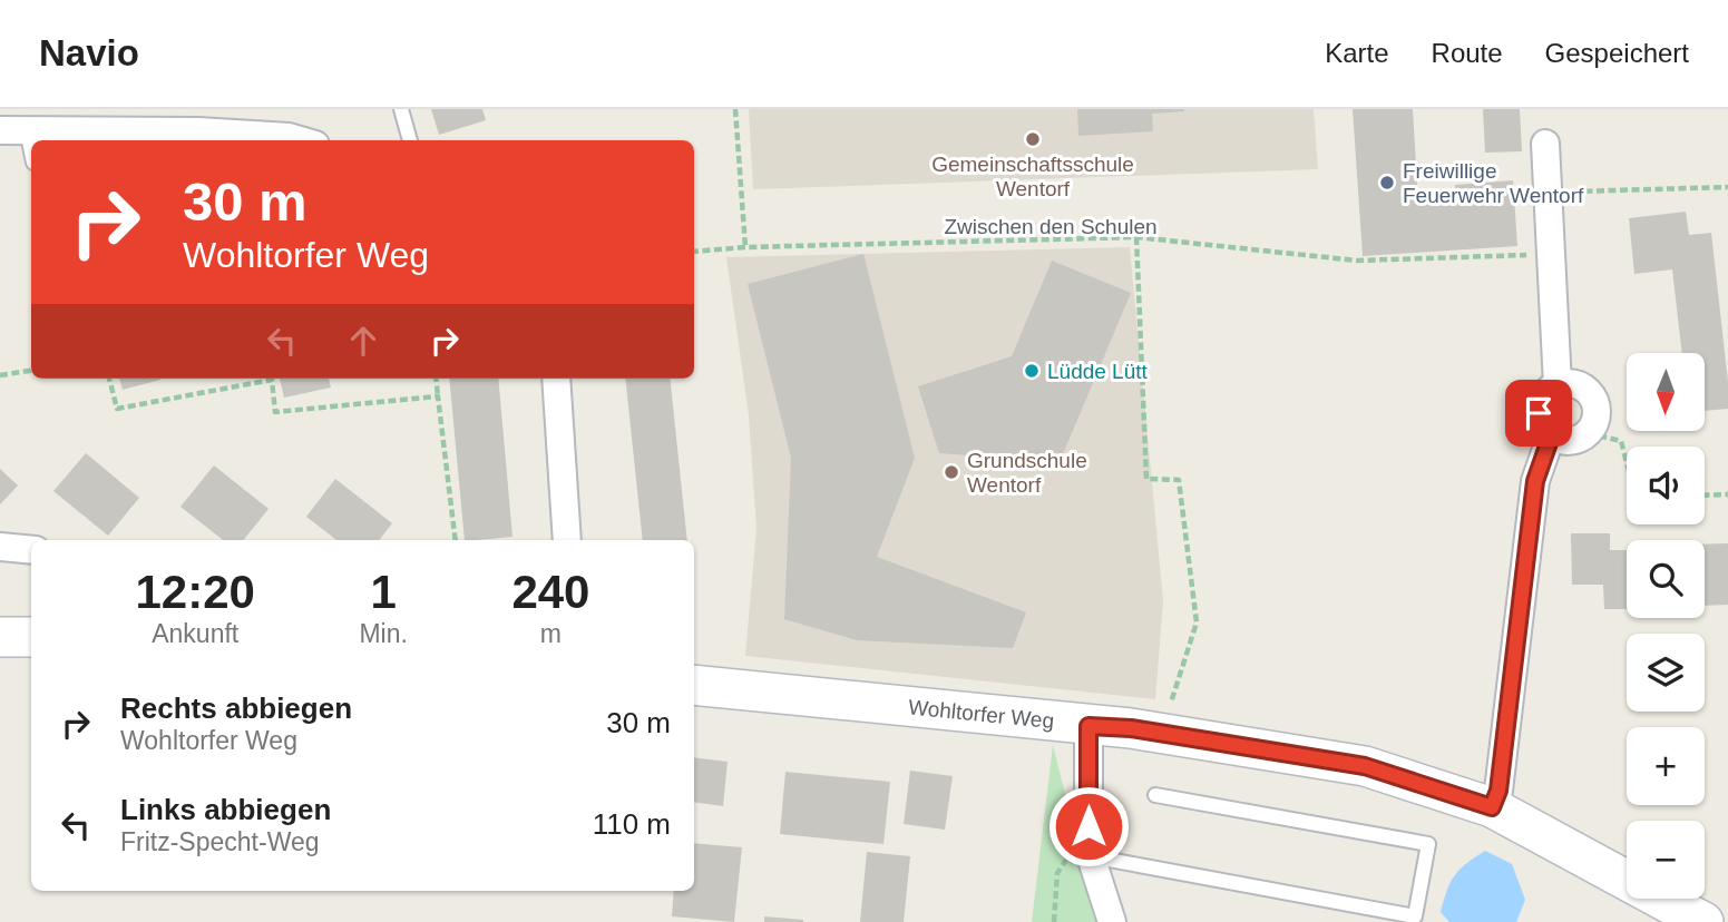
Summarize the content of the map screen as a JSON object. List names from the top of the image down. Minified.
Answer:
{"streets":{"main road":["Wohltorfer Weg"],"path":["Zwischen den Schulen"]},"places":["Gemeinschaftsschule Wentorf","Freiwillige Feuerwehr Wentorf","Lüdde Lütt","Grundschule Wentorf"],"north":"bottom","page":{"header":"Navio","nav":["Karte","Route","Gespeichert"],"turn":["30 m","Wohltorfer Weg"],"map_buttons":["+","−"],"eta":["12:20","Ankunft","1","Min.","240","m"],"list":[{"name":"Rechts abbiegen","note":"Wohltorfer Weg","value":"30 m"},{"name":"Links abbiegen","note":"Fritz-Specht-Weg","value":"110 m"}]}}
